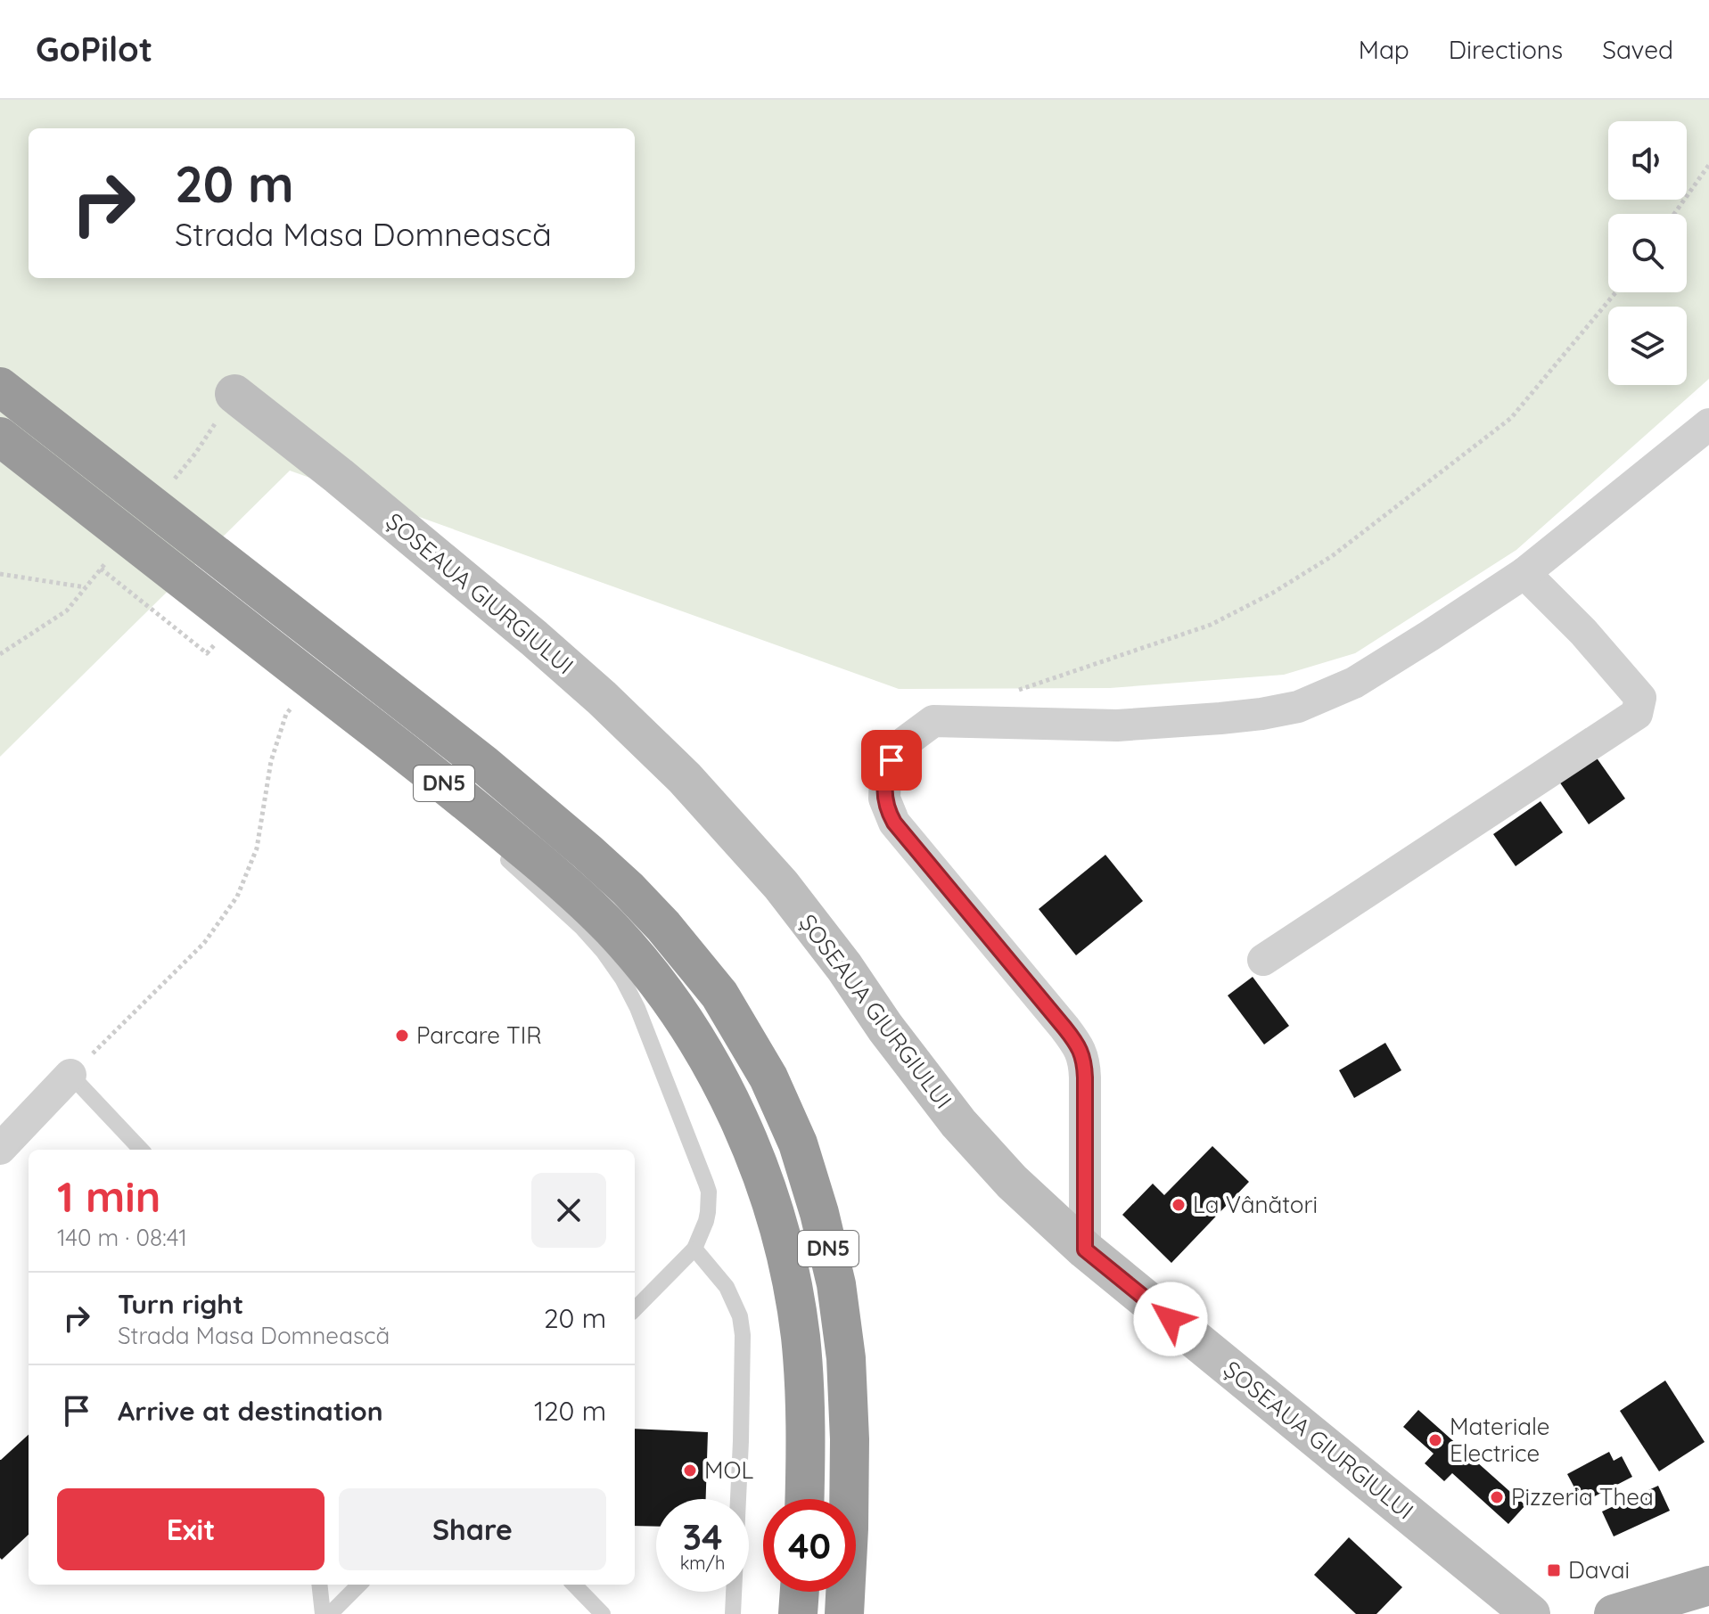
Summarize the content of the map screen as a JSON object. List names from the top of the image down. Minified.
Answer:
{"streets":{"highway":["DN5"],"street":["ȘOSEAUA GIURGIULUI"]},"places":{"other":["Parcare TIR","La Vânători","Materiale Electrice","MOL","Pizzeria Thea"],"transit":["Davai"]},"page":{"header":"GoPilot","nav":["Map","Directions","Saved"],"turn":["20 m","Strada Masa Domnească"],"heading":["1 min","140 m · 08:41"],"list":[{"name":"Turn right","note":"Strada Masa Domnească","value":"20 m"},{"name":"Arrive at destination","value":"120 m"}],"buttons":["Exit","Share"],"speed":"34 km/h","limit":"40"}}
